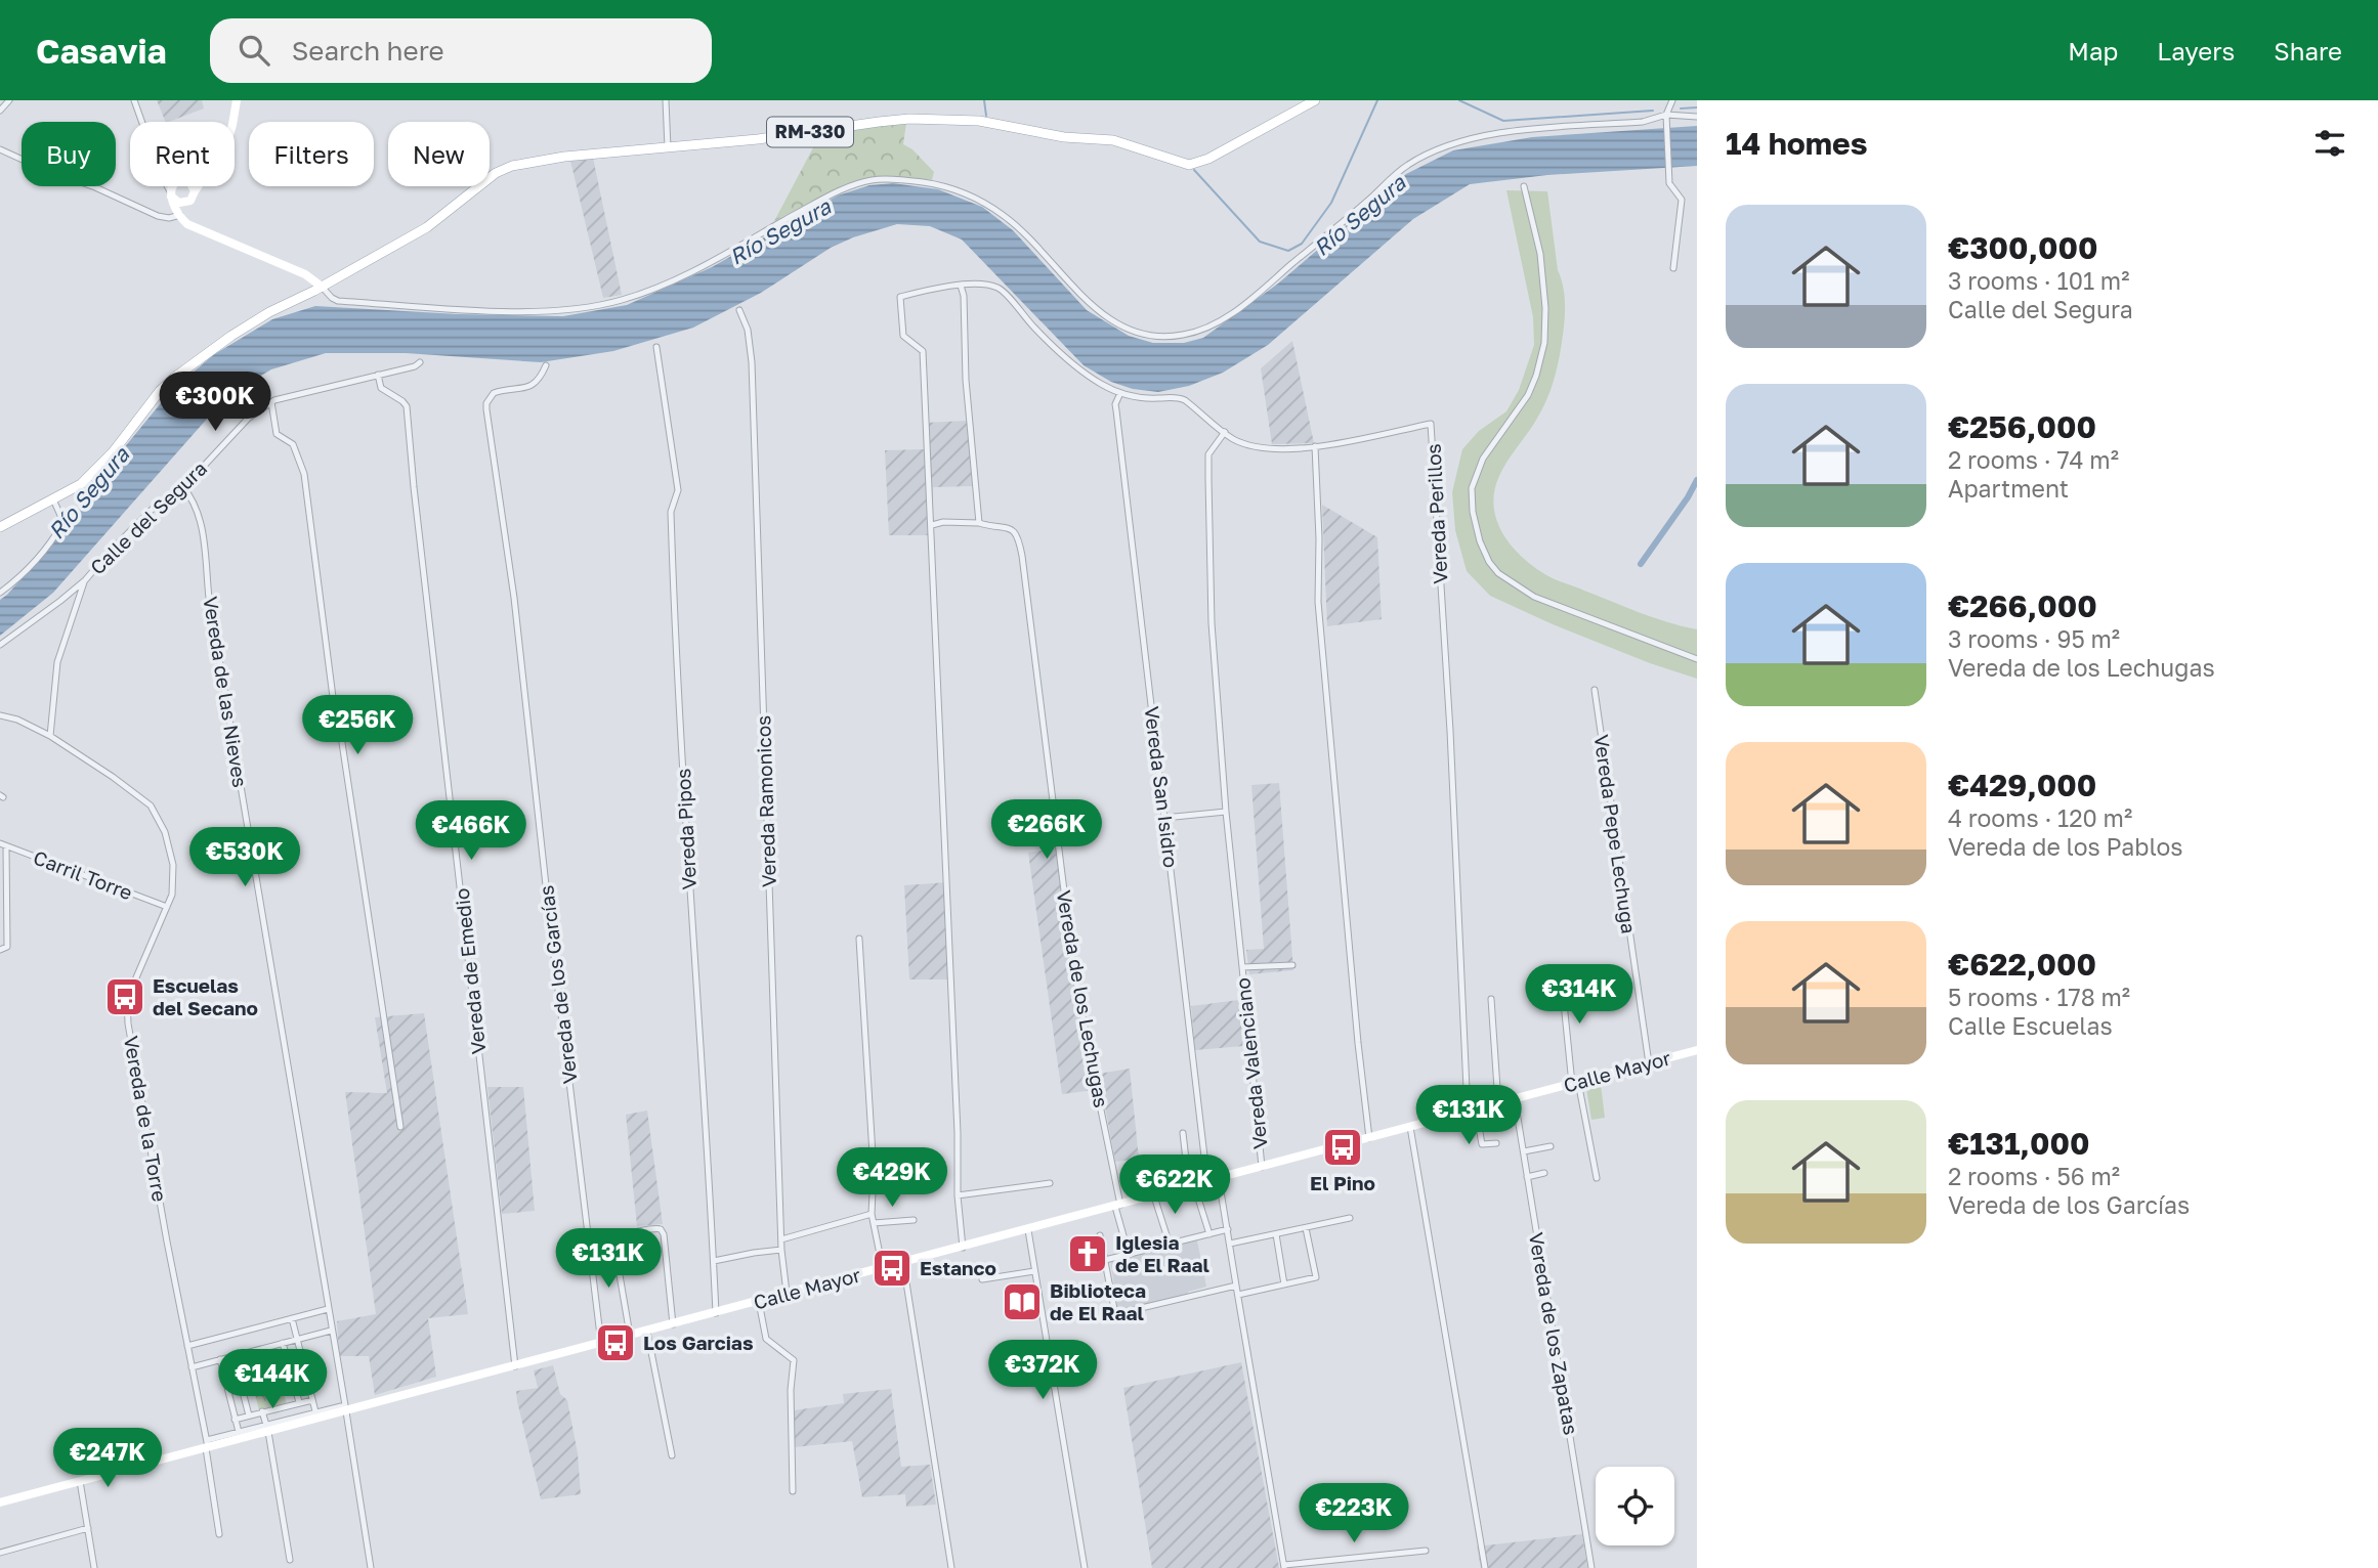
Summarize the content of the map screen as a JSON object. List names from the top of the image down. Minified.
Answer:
{"streets":{"main road":["RM-330","Calle Mayor"],"street":["Vereda Perillos","Calle del Segura","Vereda de las Nieves","Vereda San Isidro","Vereda Ramonicos","Vereda Pipos","Vereda Pepe Lechuga","Carril Torre","Vereda de Emedio","Vereda de los Garcías","Vereda de los Lechugas","Vereda Valenciano","Vereda de la Torre","Vereda de los Zapatas"]},"crossings":[["Vereda Perillos","Vereda San Isidro"],["Vereda Perillos","Calle Mayor"],["Calle del Segura","Vereda de las Nieves"],["Calle del Segura","Vereda de Emedio"],["Vereda de las Nieves","Calle Mayor"],["Vereda San Isidro","Calle Mayor"],["Vereda Ramonicos","Calle Mayor"],["Vereda Pipos","Calle Mayor"],["Vereda Pepe Lechuga","Calle Mayor"],["Carril Torre","Vereda de la Torre"],["Vereda de Emedio","Calle Mayor"],["Vereda de los Garcías","Calle Mayor"],["Vereda de los Lechugas","Calle Mayor"],["Vereda Valenciano","Calle Mayor"],["Calle Mayor","Vereda de la Torre"],["Calle Mayor","Vereda de los Zapatas"]],"water":["Río Segura"],"places":{"bus stop":["Escuelas del Secano","El Pino","Estanco","Los Garcias"],"church":["Iglesia de El Raal"],"library":["Biblioteca de El Raal"]},"page":{"header":"Casavia","search":"Search here","nav":["Map","Layers","Share"],"heading":"14 homes","chip":["Buy","Rent","Filters","New"],"list":[{"name":"€300,000","note":"3 rooms · 101 m² · Calle del Segura"},{"name":"€256,000","note":"2 rooms · 74 m² · Apartment"},{"name":"€266,000","note":"3 rooms · 95 m² · Vereda de los Lechugas"},{"name":"€429,000","note":"4 rooms · 120 m² · Vereda de los Pablos"},{"name":"€622,000","note":"5 rooms · 178 m² · Calle Escuelas"},{"name":"€131,000","note":"2 rooms · 56 m² · Vereda de los Garcías"}],"price":["€300K","€256K","€266K","€466K","€530K","€314K","€131K","€429K","€622K","€131K","€372K","€144K","€247K","€223K"]}}
